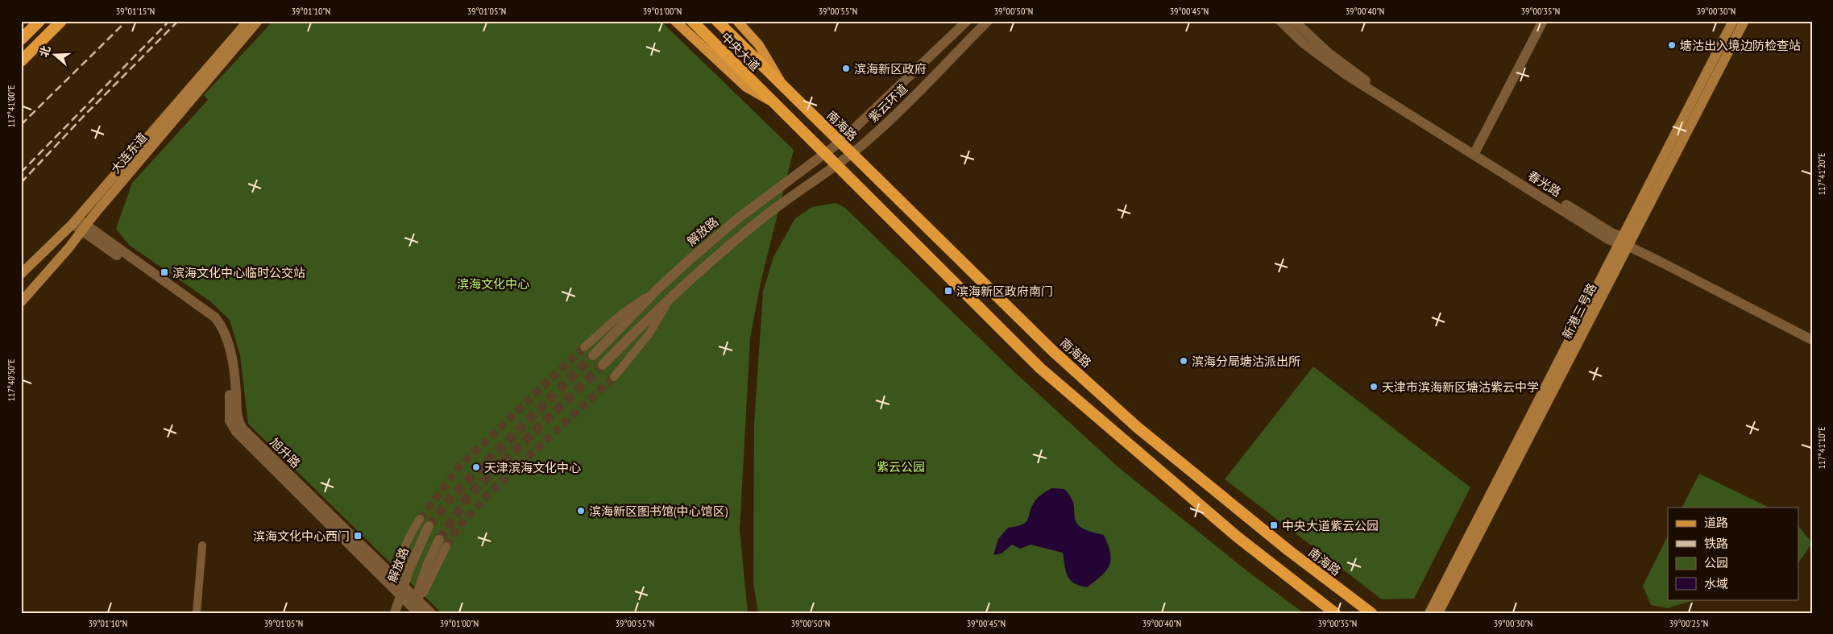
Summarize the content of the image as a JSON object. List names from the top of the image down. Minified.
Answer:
{"streets":{"highway":["中央大道","南海路"],"main road":["大连东道","新港三号路"],"street":["紫云环道","春光路","解放路","旭升路"]},"crossings":[["中央大道","南海路"],["紫云环道","南海路"],["紫云环道","解放路"],["南海路","解放路"],["大连东道","旭升路"],["春光路","新港三号路"],["解放路","旭升路"]],"parks":["滨海文化中心","紫云公园"],"places":{"other":["塘沽出入境边防检查站","滨海新区政府","滨海分局塘沽派出所","天津市滨海新区塘沽紫云中学","天津滨海文化中心","滨海新区图书馆(中心馆区)"],"transit":["滨海文化中心临时公交站","滨海新区政府南门","中央大道紫云公园","滨海文化中心西门"]},"legend":["道路","铁路","公园","水域"],"north":"left","coordinates":["39°01'15\"N","39°01'10\"N","39°01'05\"N","39°01'00\"N","39°00'55\"N","39°00'50\"N","39°00'45\"N","39°00'40\"N","39°00'35\"N","39°00'30\"N","117°41'00\"E","117°41'20\"E","117°40'50\"E","117°41'10\"E","39°00'25\"N"]}
